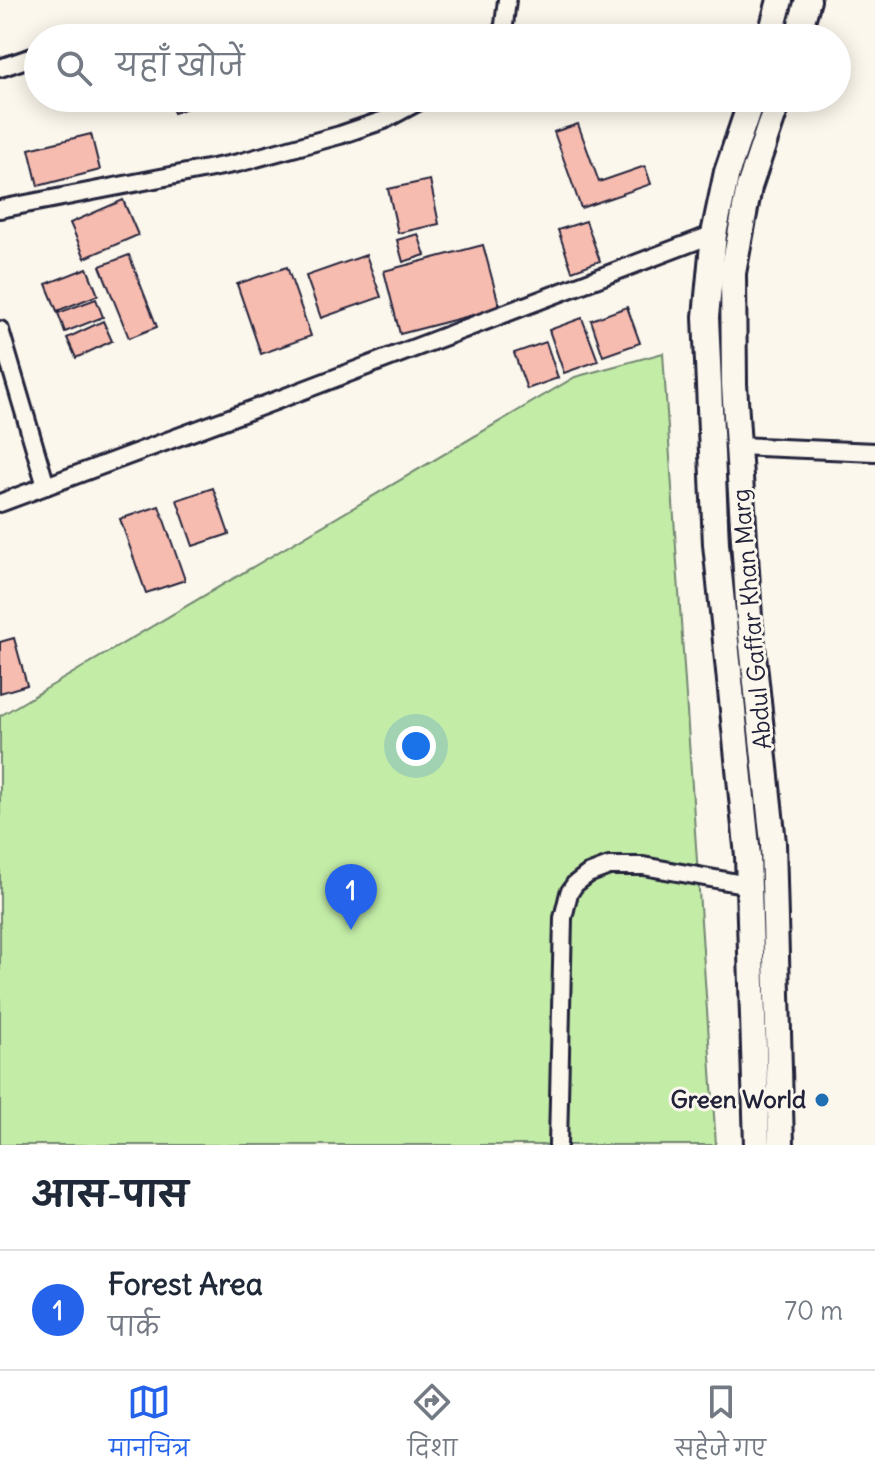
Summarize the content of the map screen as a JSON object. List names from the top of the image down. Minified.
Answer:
{"streets":{"main road":["Abdul Gaffar Khan Marg"]},"places":["Green World"],"page":{"search":"यहाँ खोजें","pins":"1","heading":"आस-पास","list":[{"mark":"1","name":"Forest Area","note":"पार्क","value":"70 m"}],"nav":["मानचित्र","दिशा","सहेजे गए"]}}
